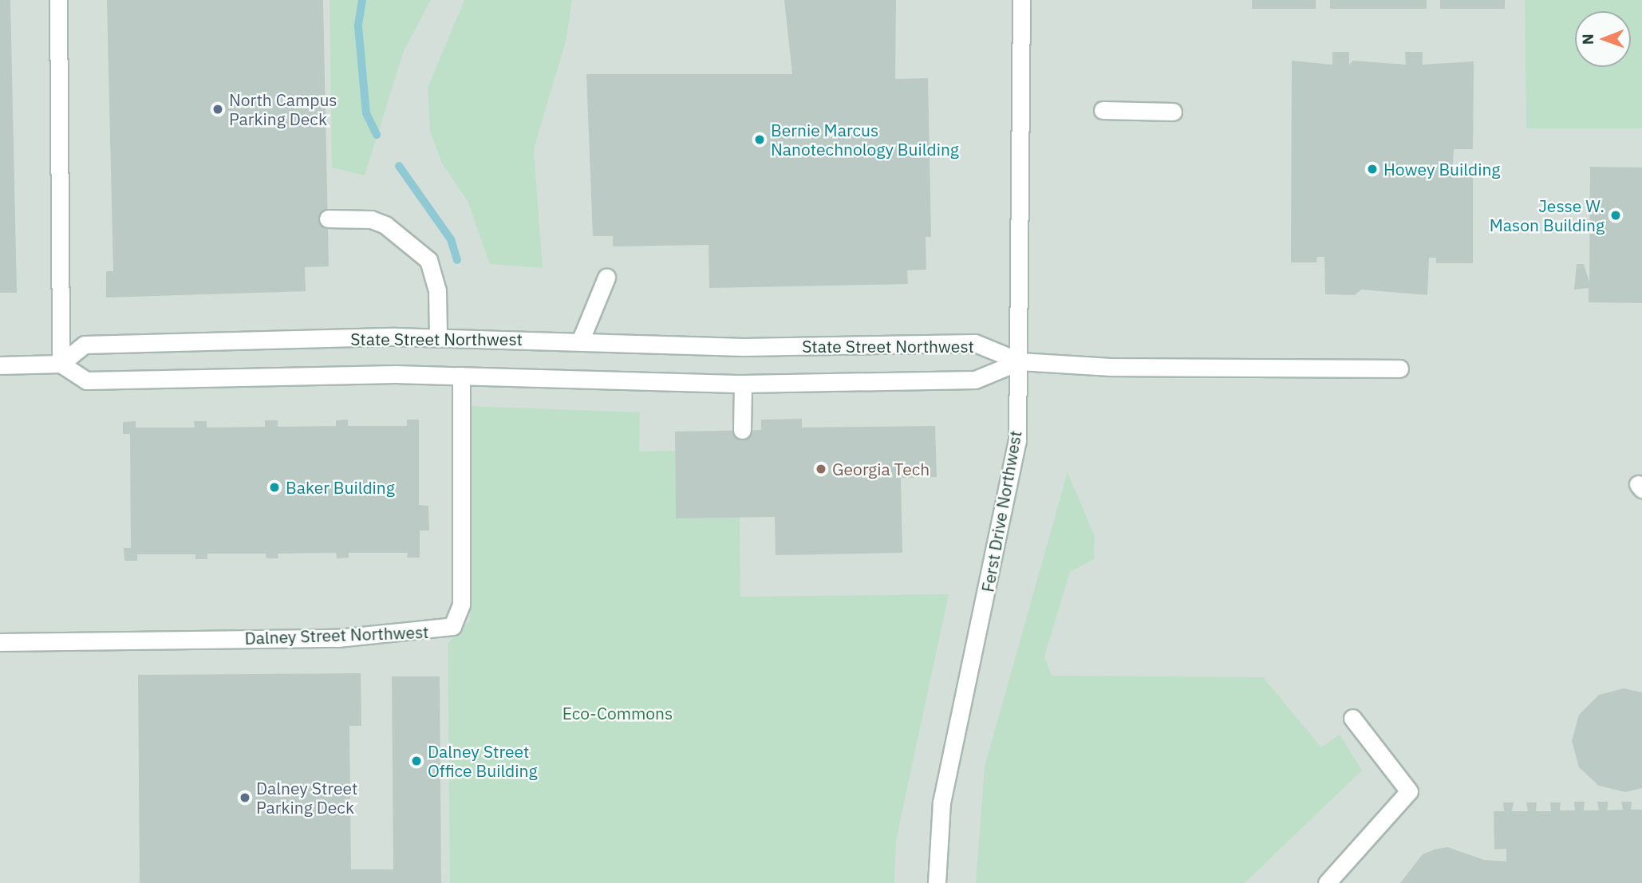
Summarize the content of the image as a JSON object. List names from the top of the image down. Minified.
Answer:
{"streets":{"street":["State Street Northwest","Ferst Drive Northwest","Dalney Street Northwest"]},"crossings":[["State Street Northwest","Ferst Drive Northwest"],["State Street Northwest","Dalney Street Northwest"]],"parks":["Eco-Commons"],"places":["North Campus Parking Deck","Bernie Marcus Nanotechnology Building","Howey Building","Jesse W. Mason Building","Georgia Tech","Baker Building","Dalney Street Office Building","Dalney Street Parking Deck"],"north":"left"}
